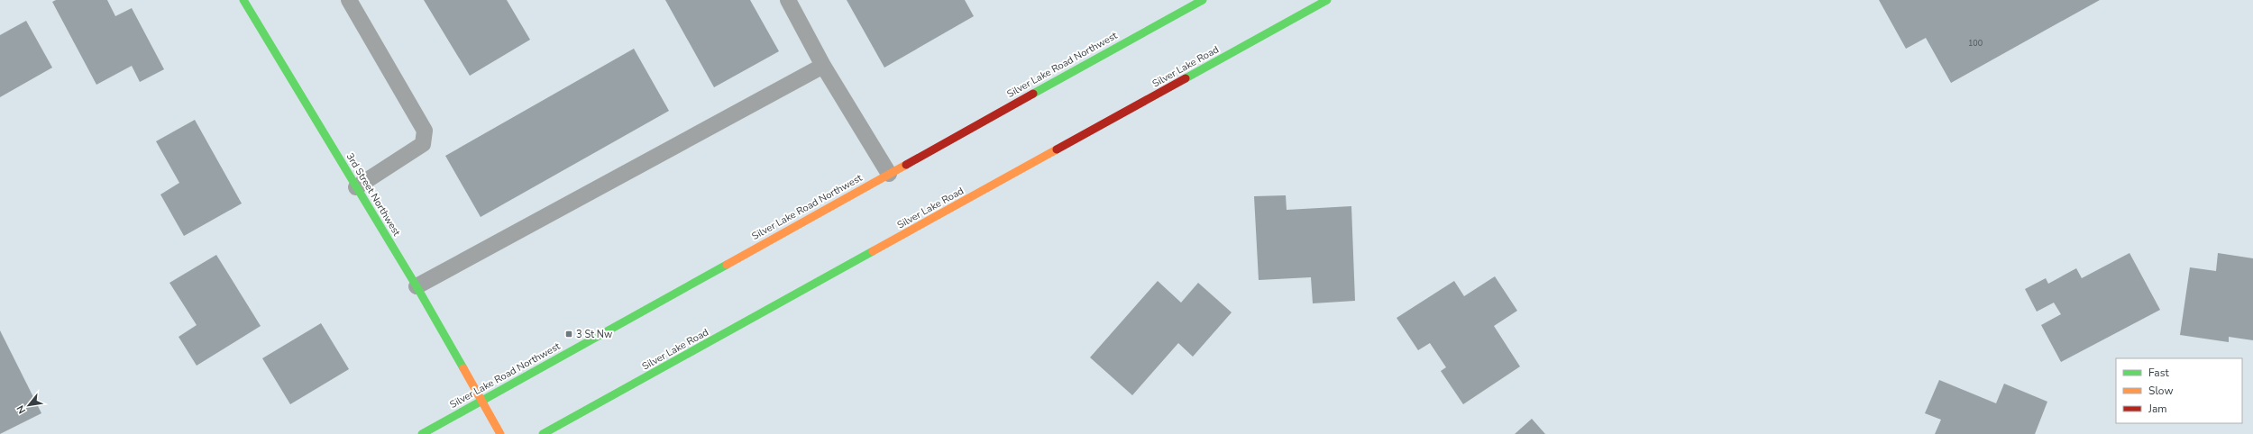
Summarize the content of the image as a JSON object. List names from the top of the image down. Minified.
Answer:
{"streets":{"main road":["Silver Lake Road Northwest","Silver Lake Road","3rd Street Northwest"]},"crossings":[["Silver Lake Road Northwest","3rd Street Northwest"]],"places":{"transit":["3 St Nw"]},"house_numbers":["100"],"legend":["Fast","Slow","Jam"],"north":"bottom left"}
